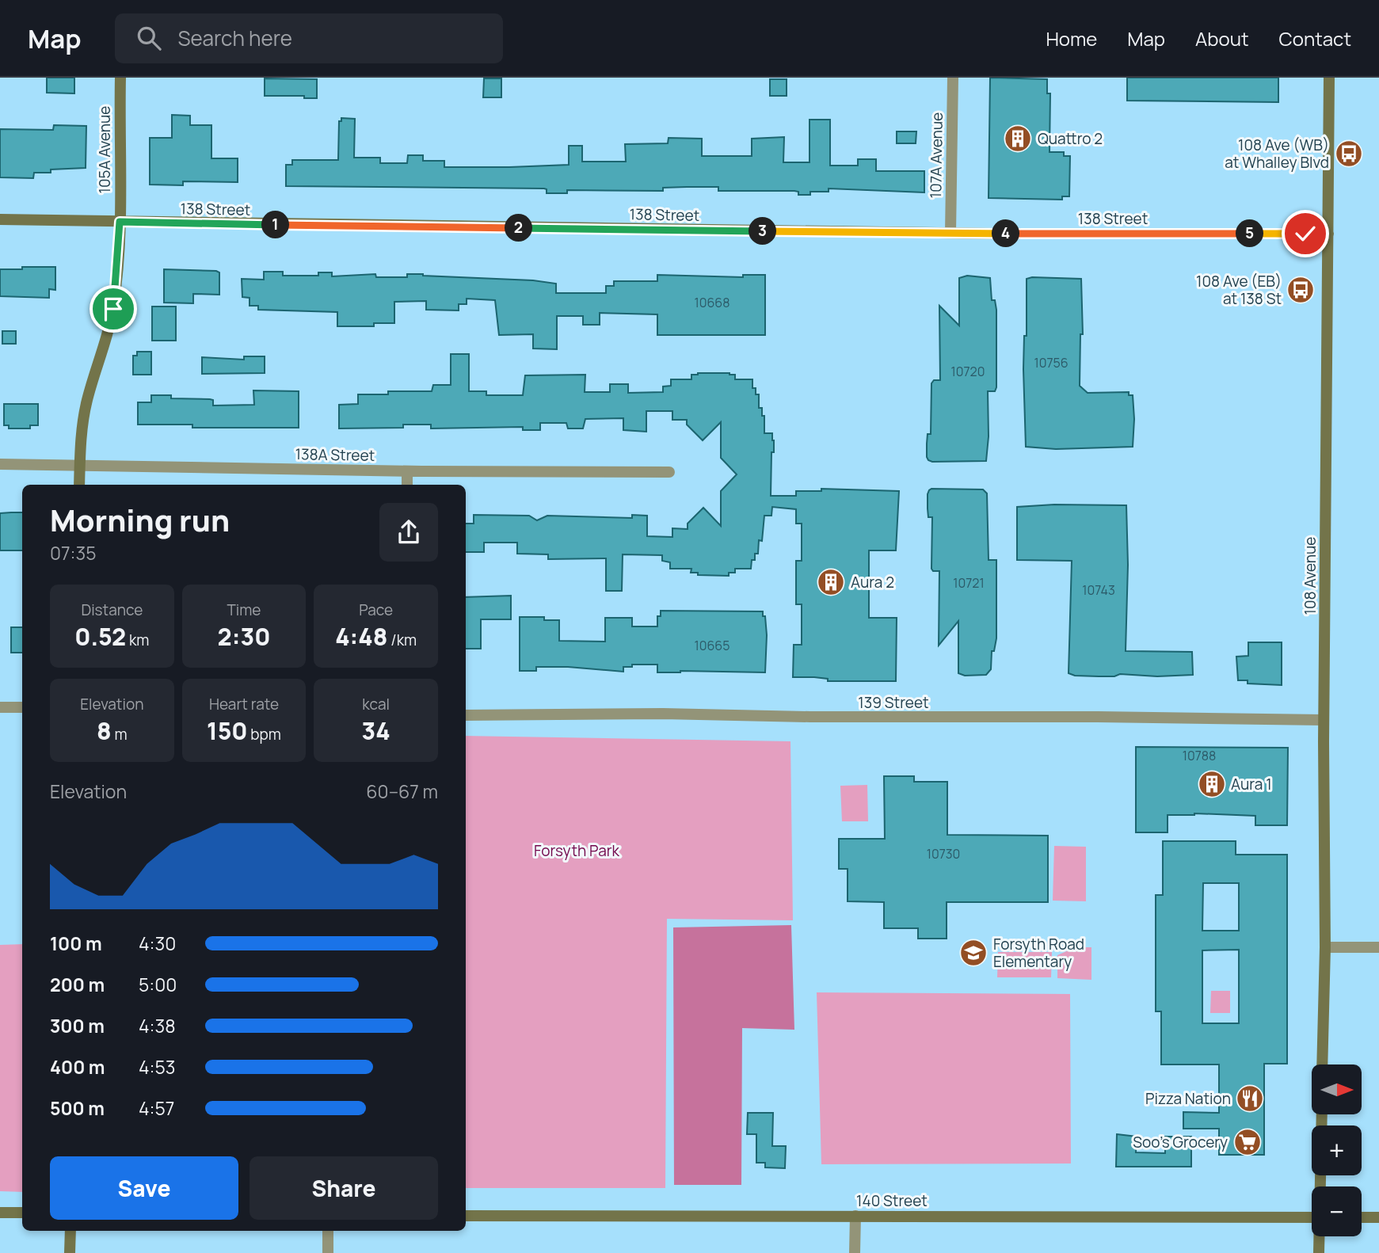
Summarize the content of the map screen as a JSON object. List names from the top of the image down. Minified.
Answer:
{"streets":{"main road":["105A Avenue","138 Street","108 Avenue","140 Street"],"street":["107A Avenue","138A Street","139 Street"]},"crossings":[["105A Avenue","138 Street"],["105A Avenue","138A Street"],["107A Avenue","138 Street"],["138 Street","108 Avenue"],["108 Avenue","139 Street"]],"parks":["Forsyth Park"],"places":{"building":["Quattro 2","Aura 2","Aura 1"],"bus stop":["108 Ave (WB) at Whalley Blvd","108 Ave (EB) at 138 St"],"school or university":["Forsyth Road Elementary"],"restaurant":["Pizza Nation"],"supermarket":["Soo's Grocery"]},"house_numbers":["10668","10756","10720","10721","10743","10665","10788","10730"],"north":"right","page":{"header":"Map","search":"Search here","nav":["Home","Map","About","Contact"],"pins":["1","2","3","4","5"],"heading":["Morning run","07:35"],"stats":[["Distance","0.52 km"],["Time","2:30"],["Pace","4:48 /km"],["Elevation","8 m"],["Heart rate","150 bpm"],["kcal","34"]],"chart":["Elevation","60–67 m"],"list":[{"name":"100 m","note":"4:30"},{"name":"200 m","note":"5:00"},{"name":"300 m","note":"4:38"},{"name":"400 m","note":"4:53"},{"name":"500 m","note":"4:57"}],"map_buttons":["+","−"],"buttons":["Save","Share"]}}
